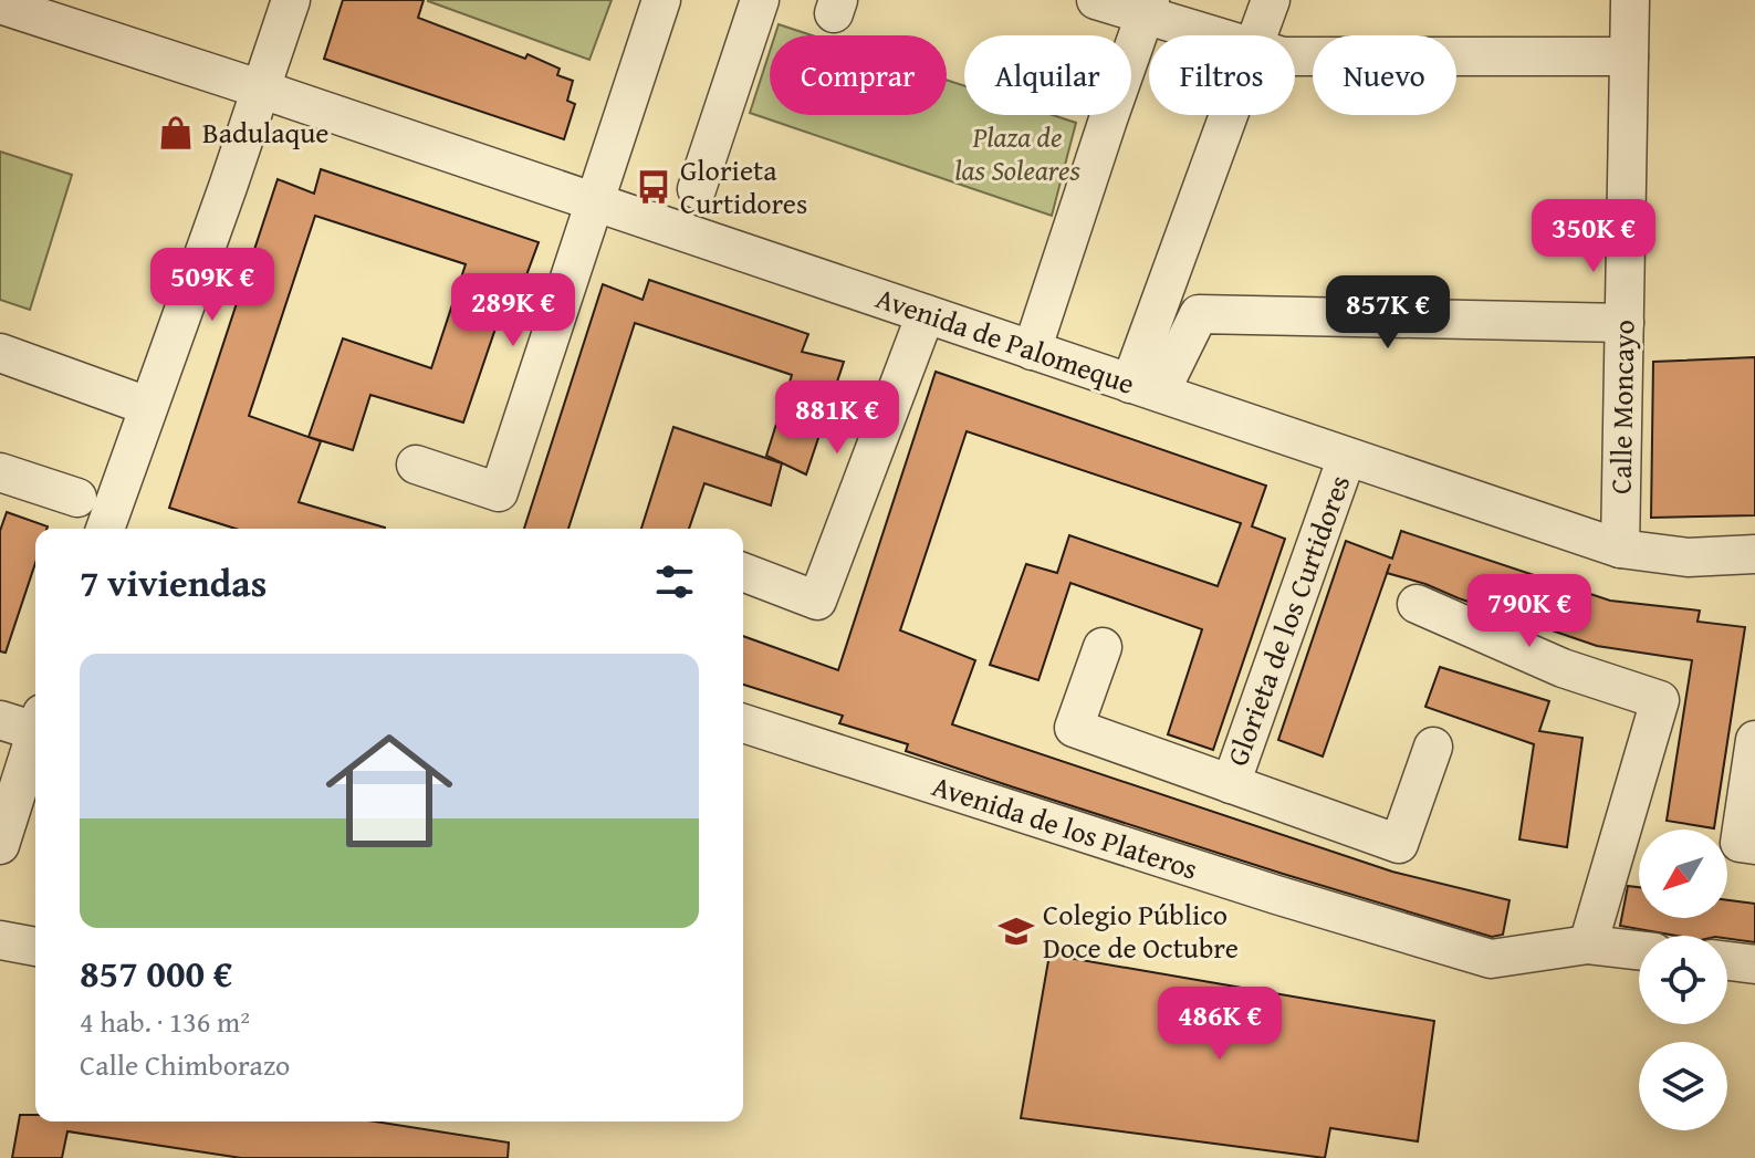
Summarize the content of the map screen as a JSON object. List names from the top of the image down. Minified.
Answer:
{"streets":{"street":["Avenida de Palomeque","Calle Moncayo","Glorieta de los Curtidores","Avenida de los Plateros"]},"crossings":[["Avenida de Palomeque","Calle Moncayo"],["Avenida de Palomeque","Glorieta de los Curtidores"]],"parks":["Plaza de las Soleares"],"places":{"shop":["Badulaque"],"bus stop":["Glorieta Curtidores"],"school or university":["Colegio Público Doce de Octubre"]},"north":"bottom left","page":{"chip":["Comprar","Alquilar","Filtros","Nuevo"],"price":["350K €","509K €","289K €","857K €","881K €","790K €","486K €"],"heading":"7 viviendas","list":[{"name":"857 000 €","note":"4 hab. · 136 m² · Calle Chimborazo"}]}}
